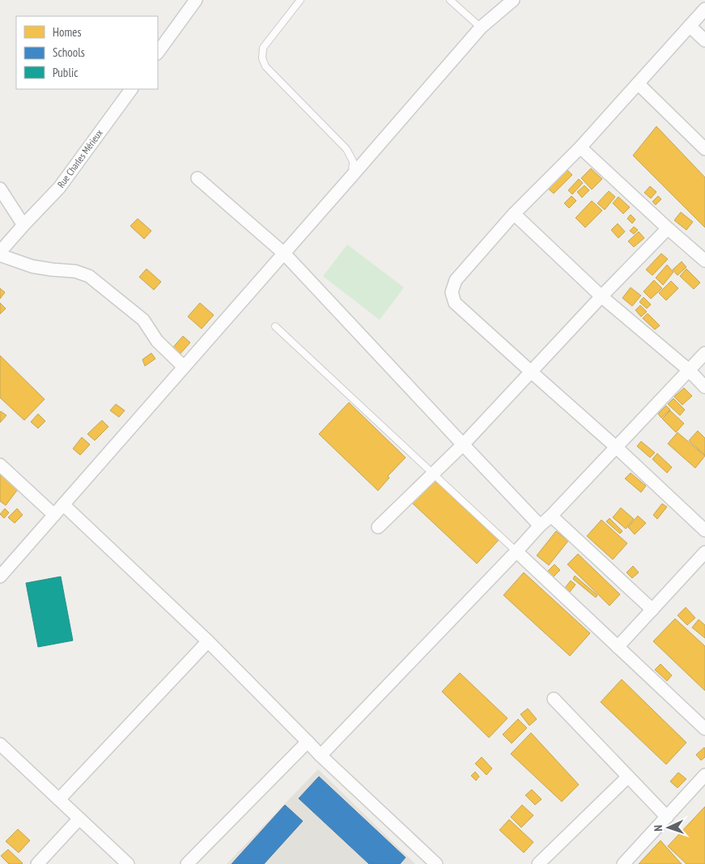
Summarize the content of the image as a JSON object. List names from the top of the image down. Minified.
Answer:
{"streets":{"street":["Rue Charles Mérieux"]},"legend":["Homes","Schools","Public"],"north":"left"}
